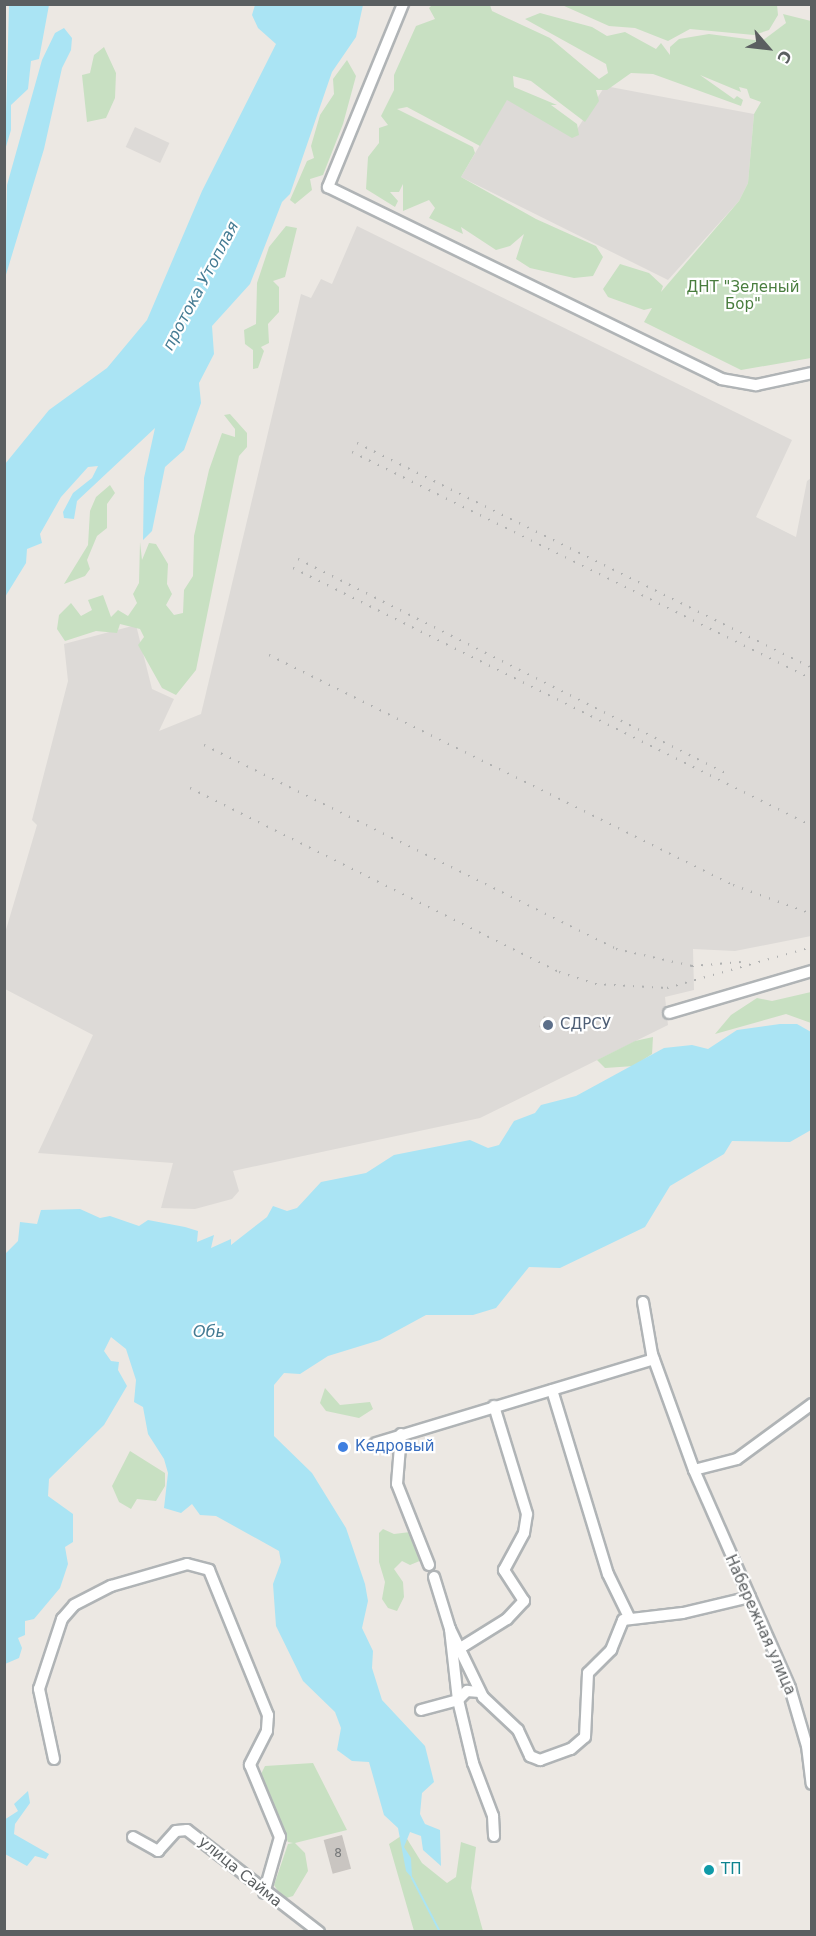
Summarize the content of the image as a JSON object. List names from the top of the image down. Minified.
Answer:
{"streets":{"street":["Набережная улица","улица Сайма"]},"water":["протока Утоплая","Обь"],"parks":["ДНТ \"Зеленый Бор\""],"places":["СДРСУ","Кедровый","ТП"],"house_numbers":["8"],"north":"bottom right"}
